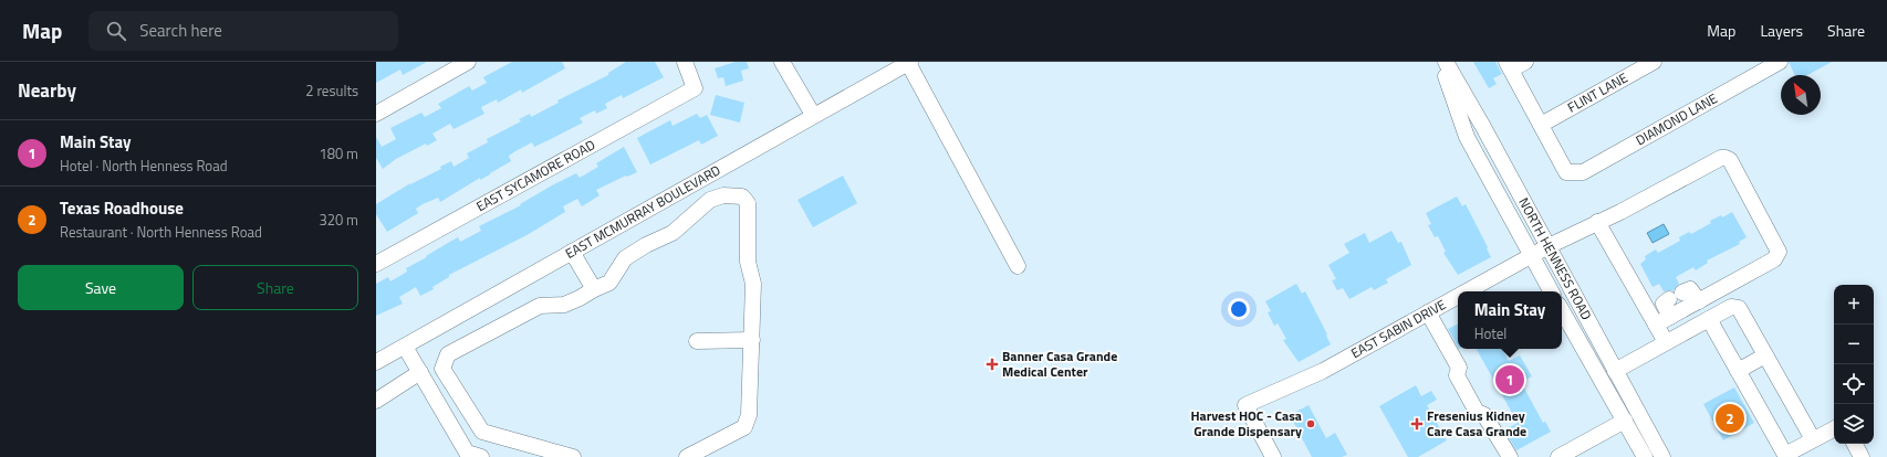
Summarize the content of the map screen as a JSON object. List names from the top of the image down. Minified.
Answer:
{"streets":{"street":["FLINT LANE","DIAMOND LANE","EAST SYCAMORE ROAD","EAST MCMURRAY BOULEVARD","NORTH HENNESS ROAD","EAST SABIN DRIVE"]},"crossings":[["FLINT LANE","DIAMOND LANE"],["NORTH HENNESS ROAD","EAST SABIN DRIVE"]],"places":{"health":["Banner Casa Grande Medical Center","Fresenius Kidney Care Casa Grande"],"other":["Harvest HOC - Casa Grande Dispensary"]},"north":"top left","page":{"header":"Map","search":"Search here","nav":["Map","Layers","Share"],"heading":["Nearby","2 results"],"list":[{"mark":"1","name":"Main Stay","note":"Hotel · North Henness Road","value":"180 m"},{"mark":"2","name":"Texas Roadhouse","note":"Restaurant · North Henness Road","value":"320 m"}],"buttons":["Save","Share"],"map_buttons":["+","−"],"popup":["Main Stay","Hotel"],"pins":["1","2"]}}
